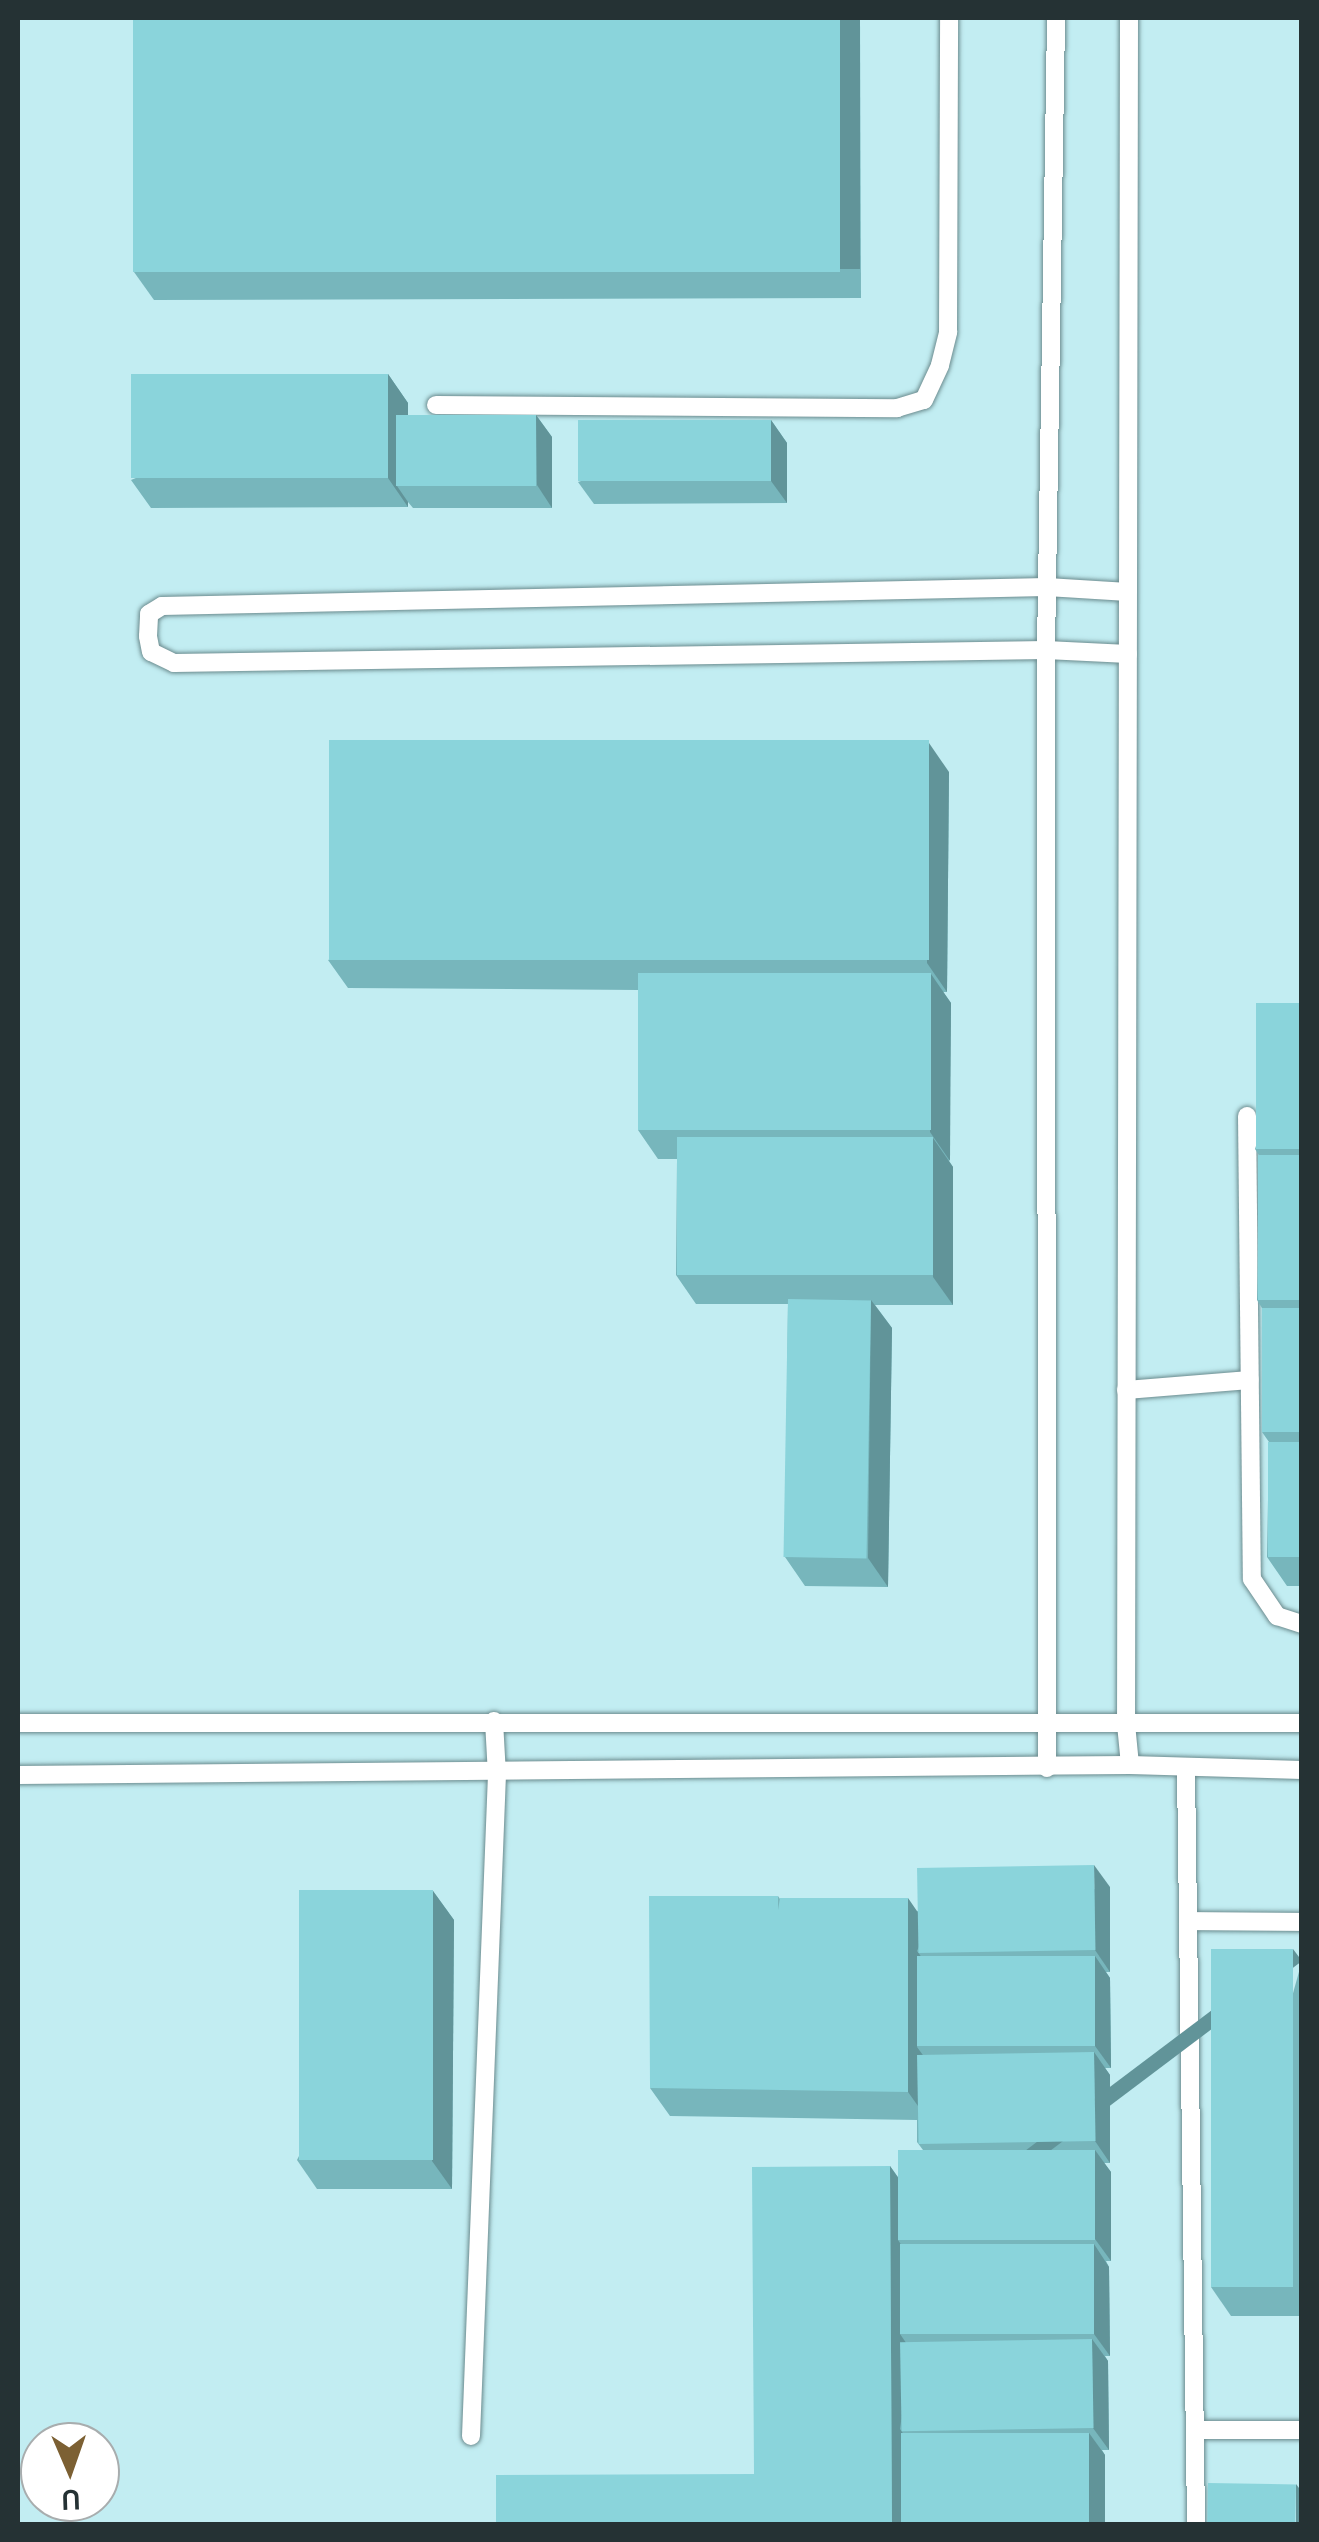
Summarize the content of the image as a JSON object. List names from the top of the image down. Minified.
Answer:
{"north":"bottom"}
